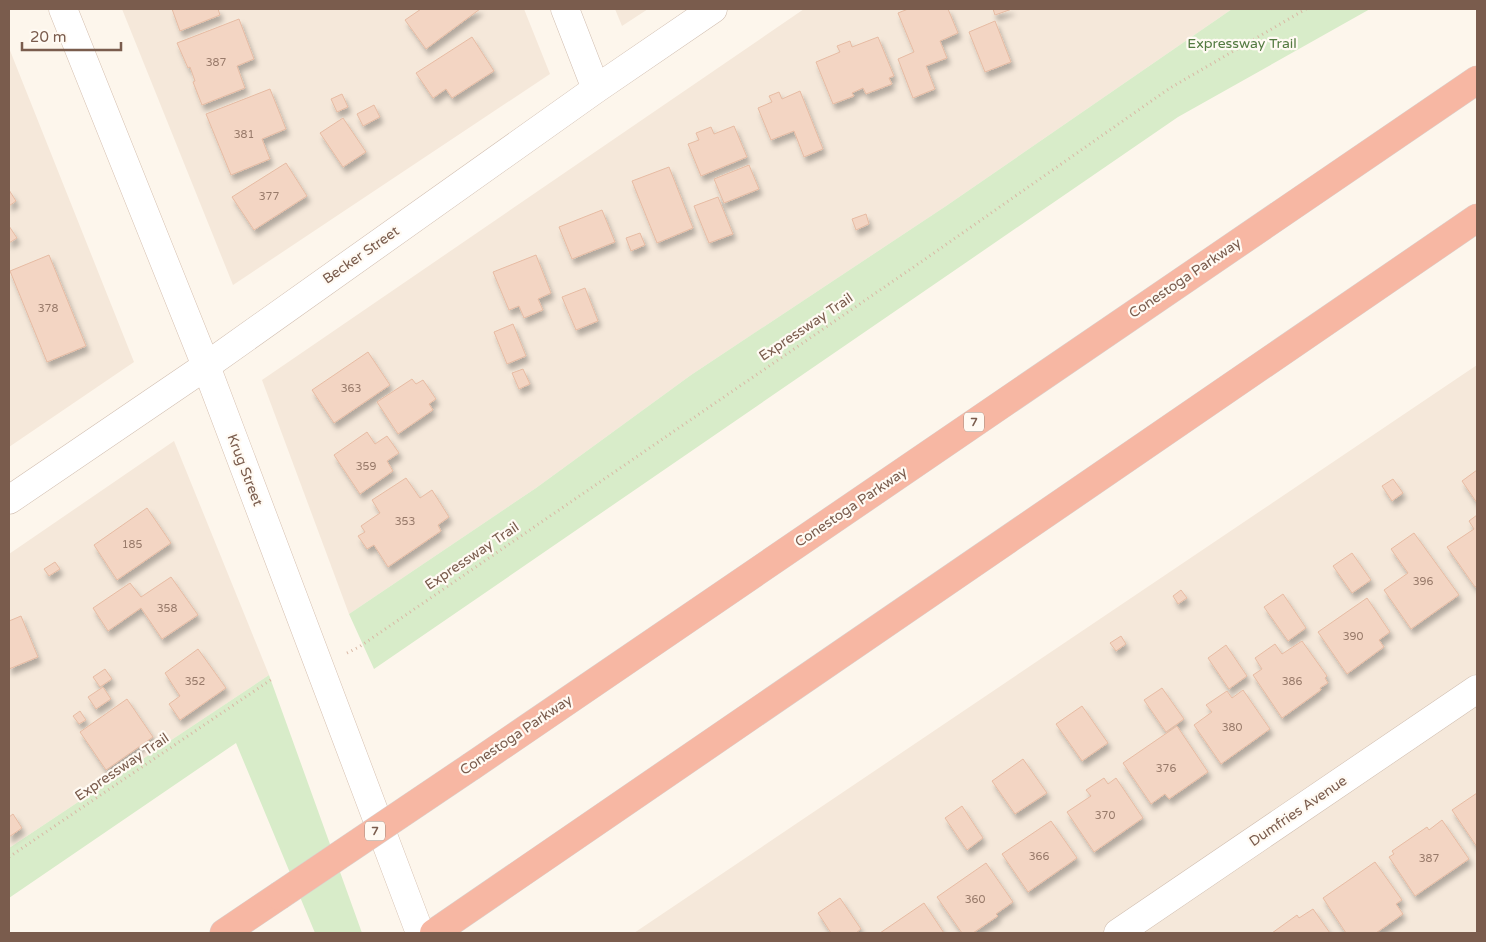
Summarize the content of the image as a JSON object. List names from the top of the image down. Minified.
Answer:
{"streets":{"highway":["Conestoga Parkway","7"],"street":["Becker Street","Krug Street","Dumfries Avenue"],"path":["Expressway Trail"]},"crossings":[["Becker Street","Krug Street"],["Expressway Trail","Krug Street"]],"parks":["Expressway Trail"],"house_numbers":["387","381","377","378","363","359","353","185","396","358","390","352","386","380","376","370","366","387","360"],"scale_bar":"20 m"}
